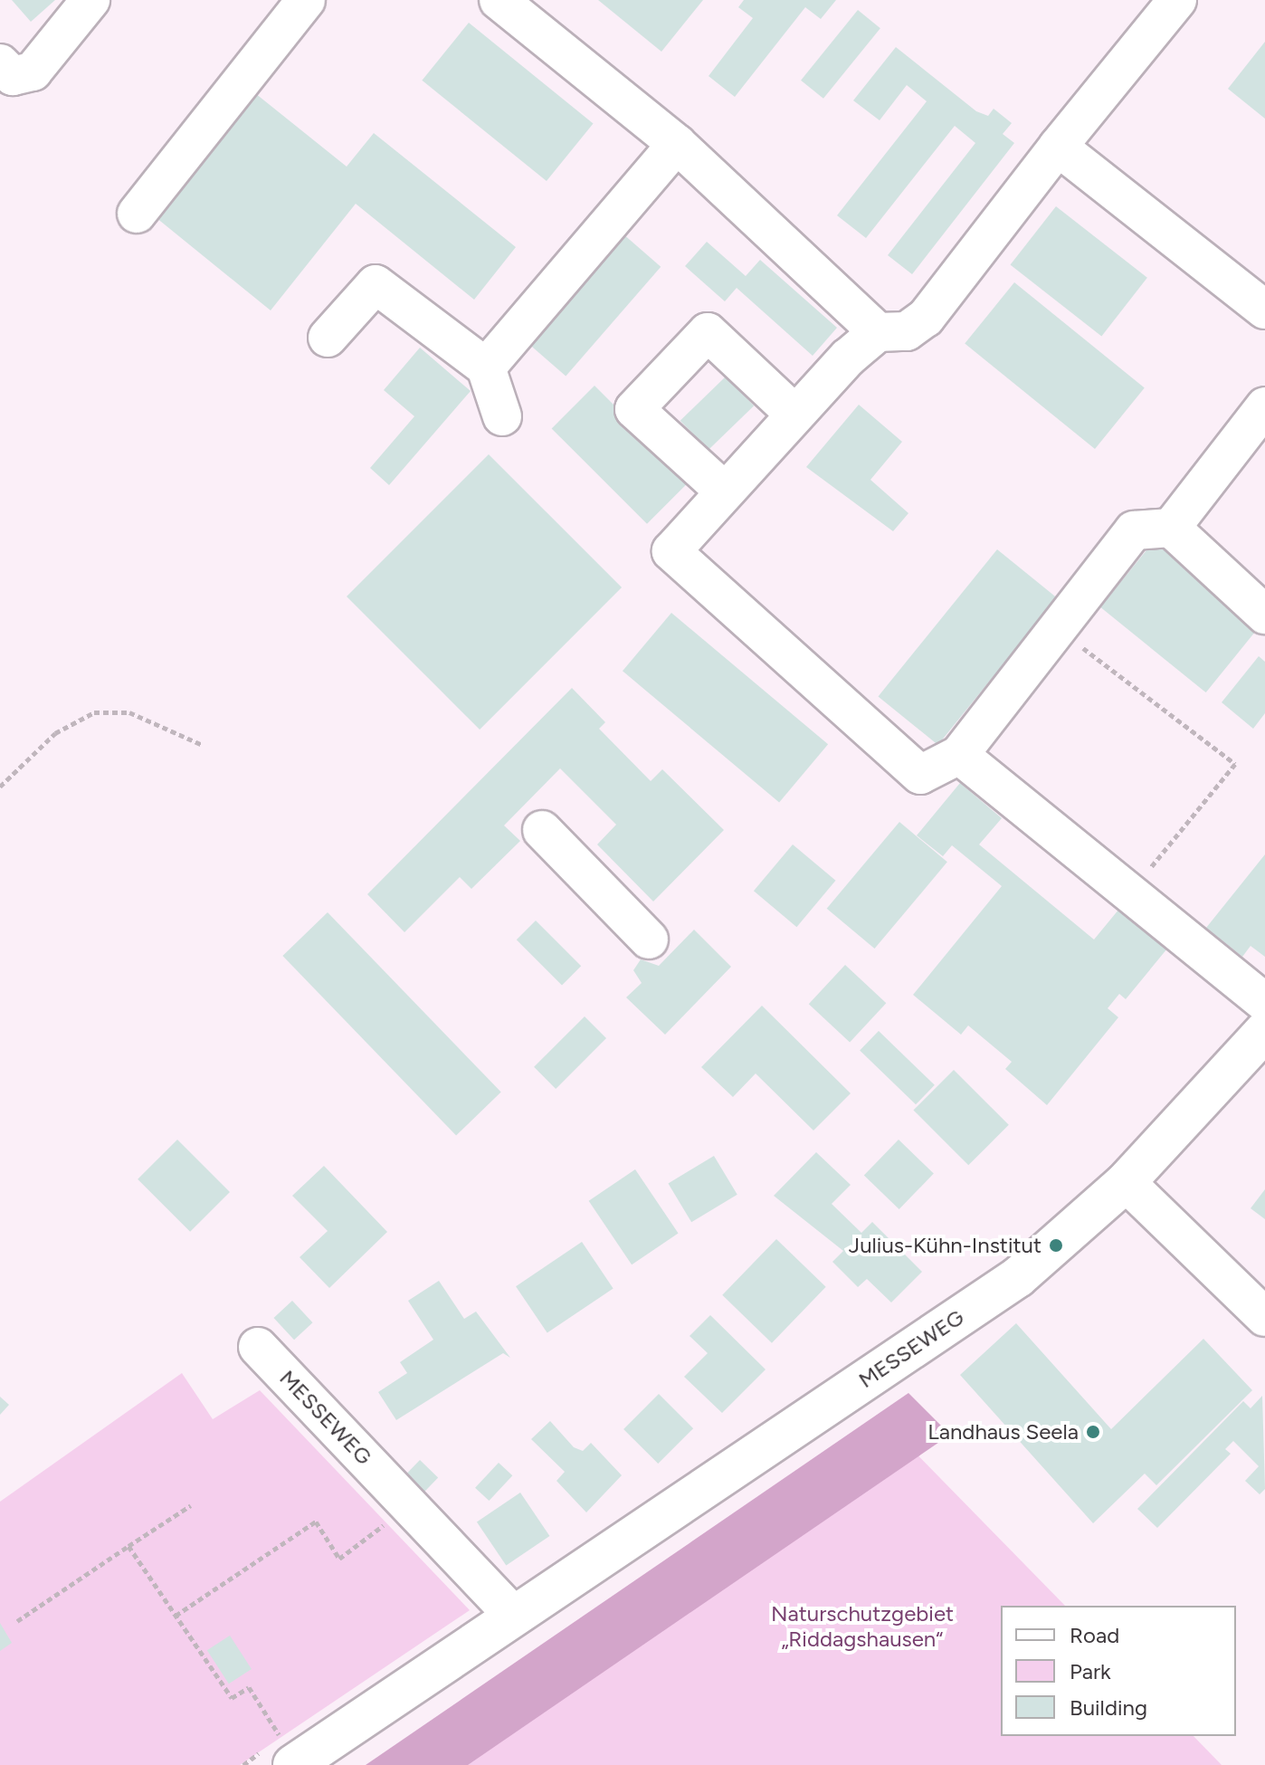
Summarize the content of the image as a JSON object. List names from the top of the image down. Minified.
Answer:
{"streets":{"main road":["MESSEWEG"]},"parks":["Naturschutzgebiet „Riddagshausen“"],"places":["Julius-Kühn-Institut","Landhaus Seela"],"legend":["Road","Park","Building"]}
